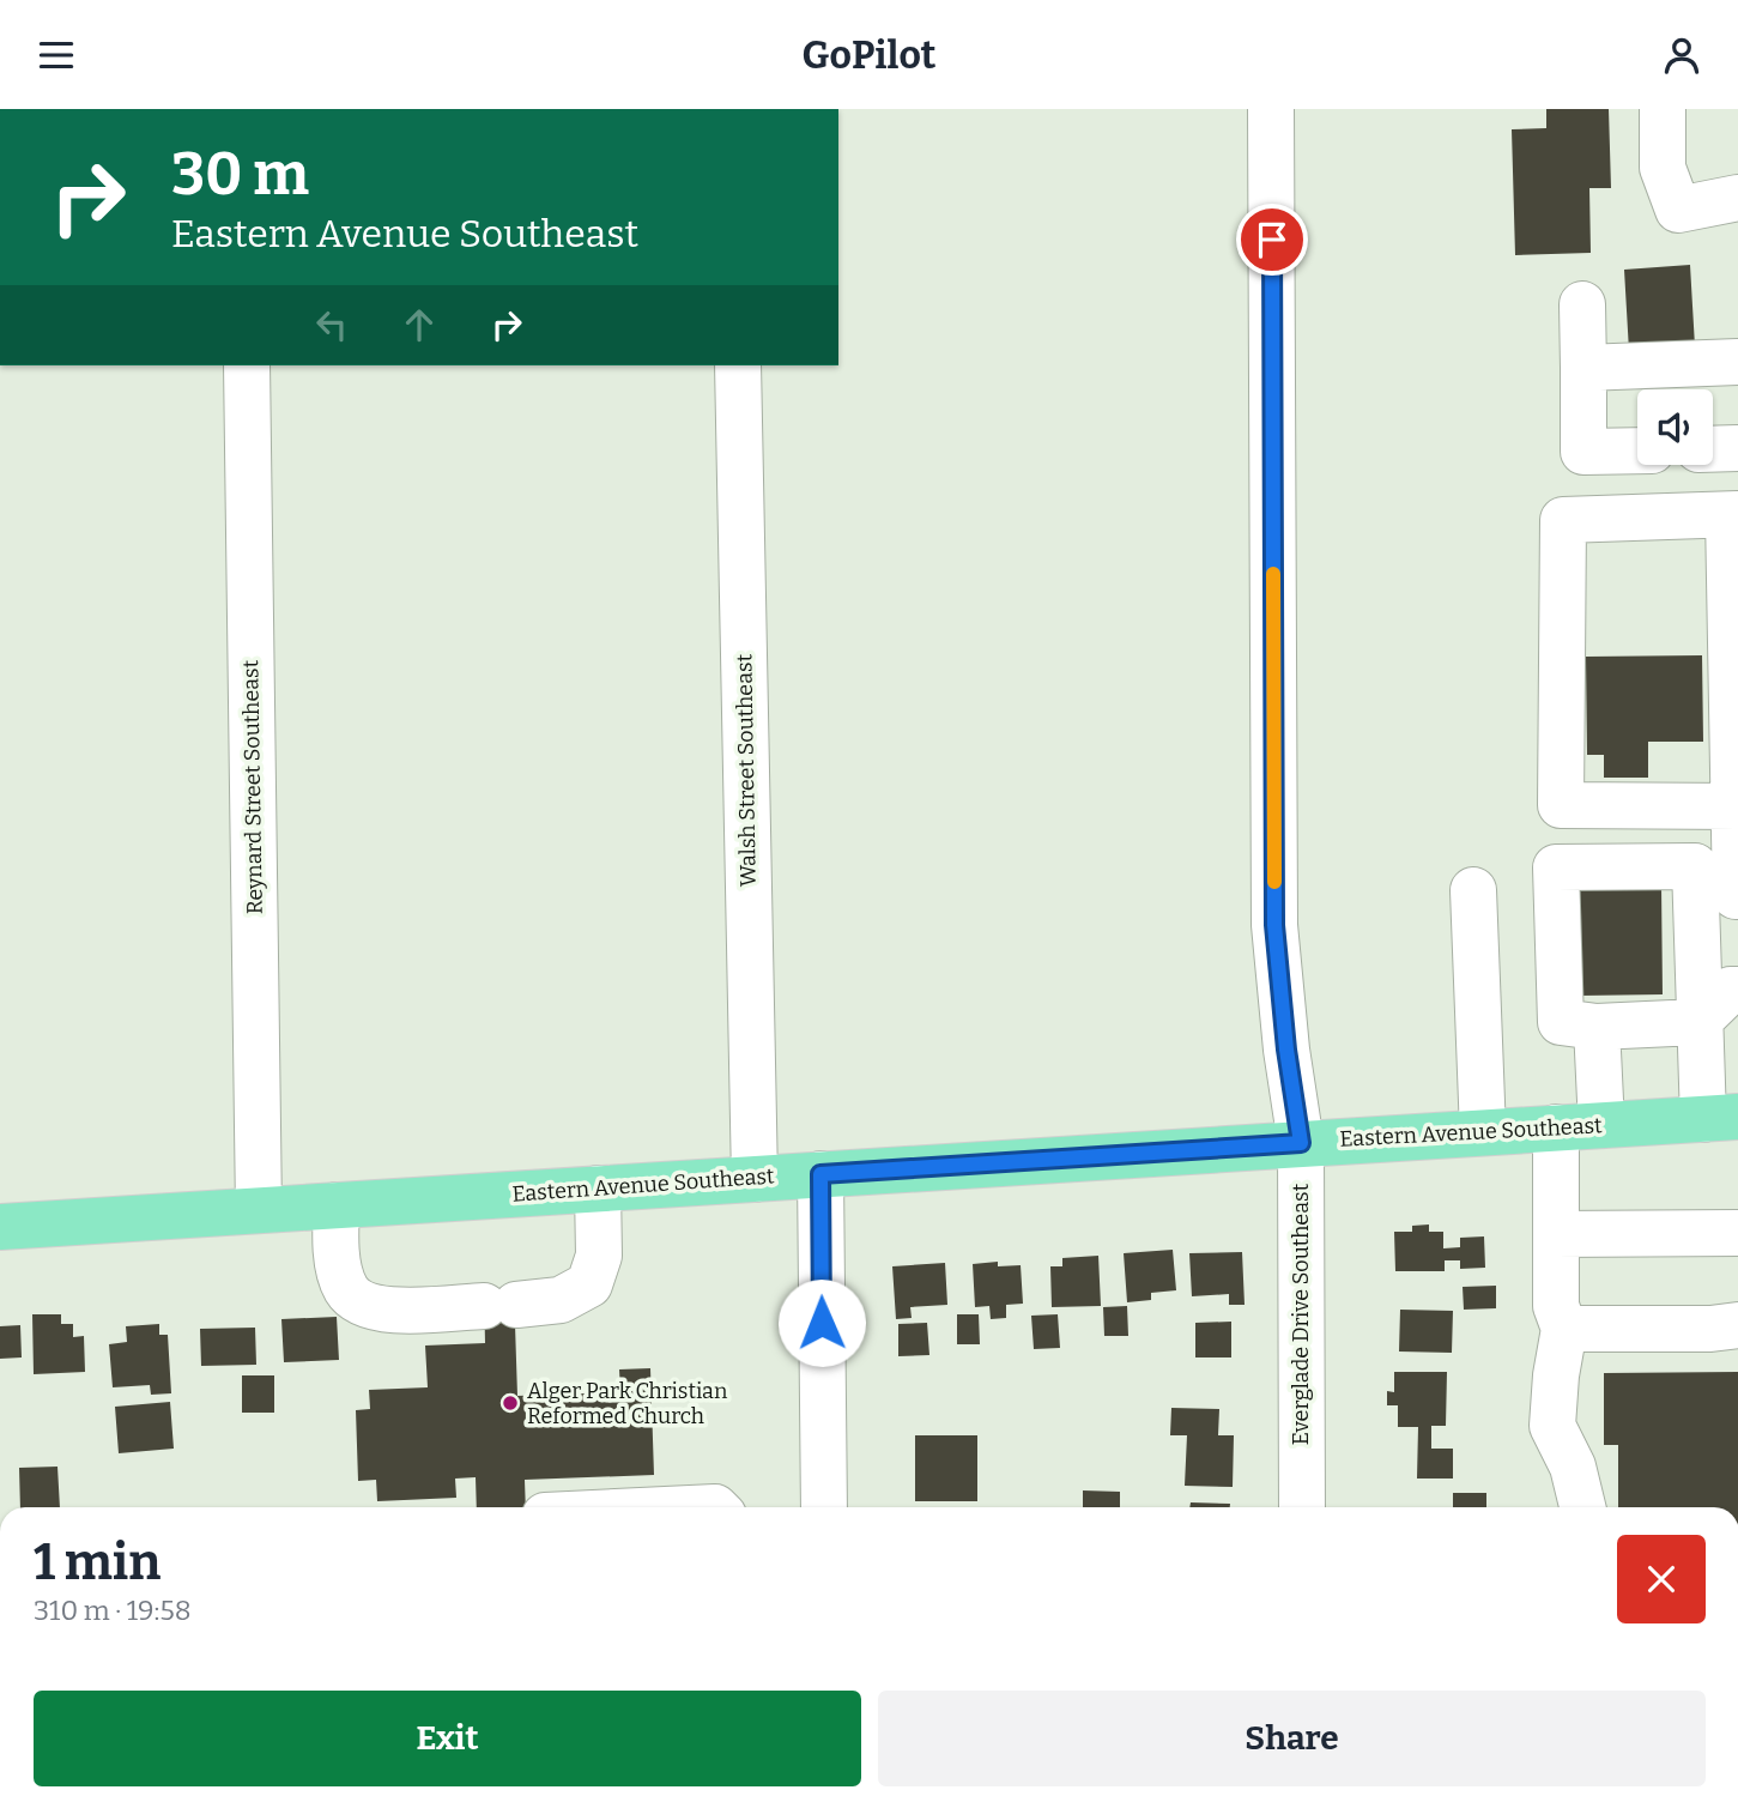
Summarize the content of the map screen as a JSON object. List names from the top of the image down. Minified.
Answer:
{"streets":{"main road":["Eastern Avenue Southeast"],"street":["Walsh Street Southeast","Reynard Street Southeast","Everglade Drive Southeast"]},"crossings":[["Walsh Street Southeast","Eastern Avenue Southeast"],["Reynard Street Southeast","Eastern Avenue Southeast"],["Eastern Avenue Southeast","Everglade Drive Southeast"]],"places":["Alger Park Christian Reformed Church"],"page":{"header":"GoPilot","turn":["30 m","Eastern Avenue Southeast"],"heading":["1 min","310 m · 19:58"],"buttons":["Exit","Share"]}}
